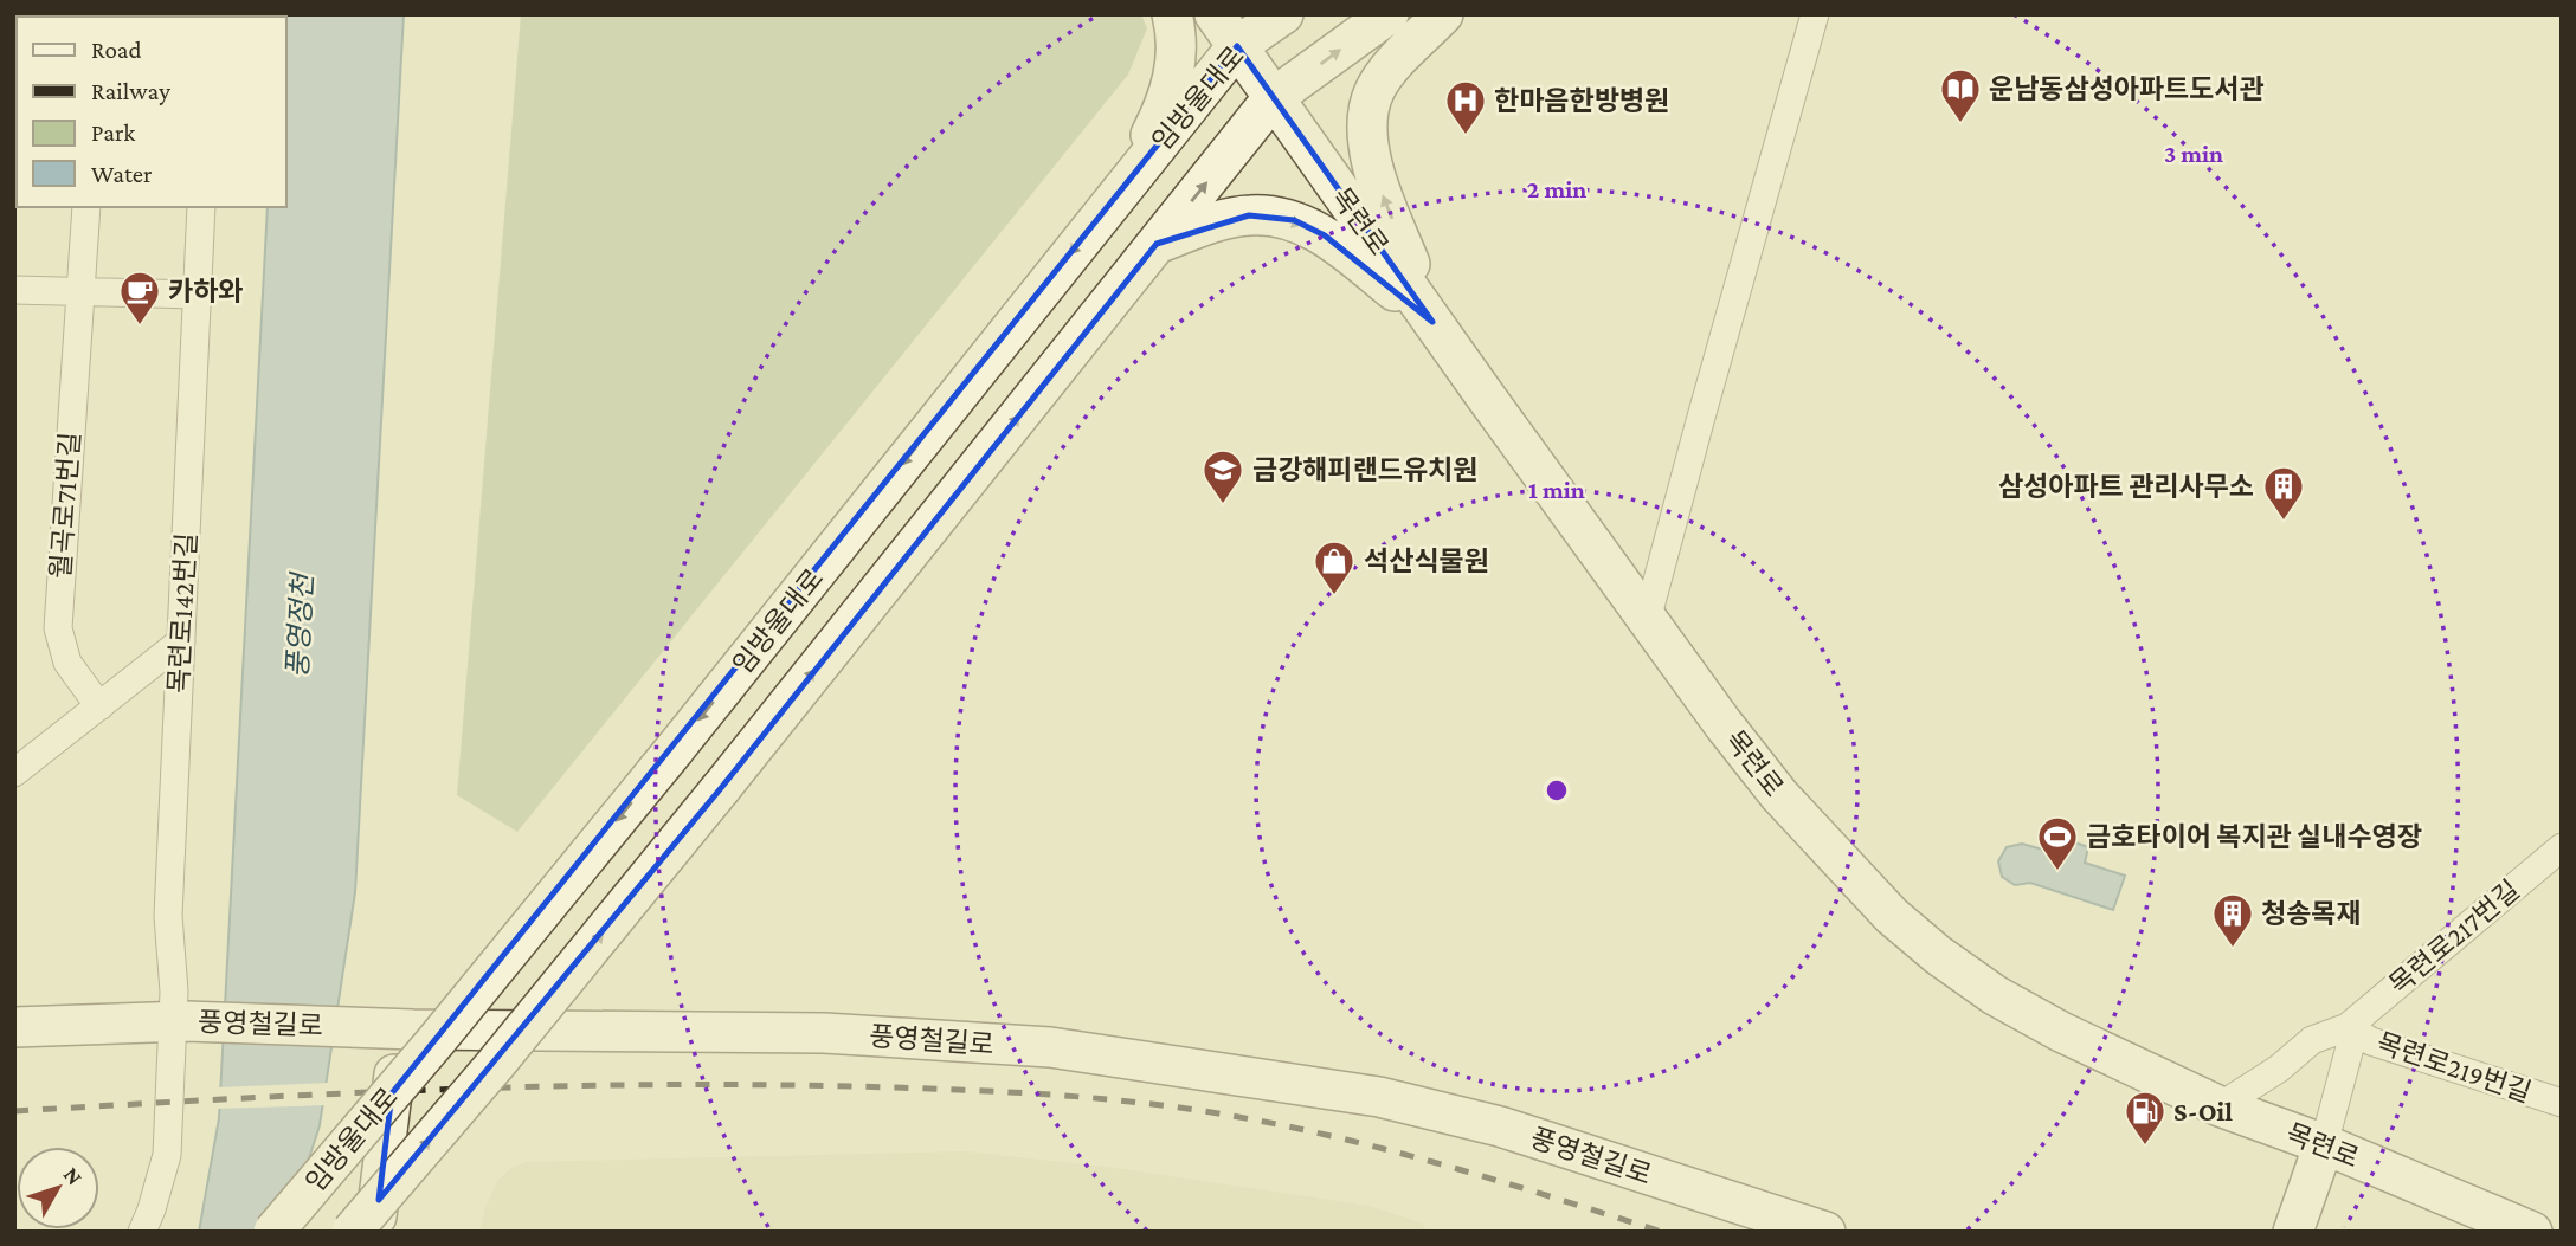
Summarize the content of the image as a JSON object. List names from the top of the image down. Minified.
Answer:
{"streets":{"main road":["임방울대로","목련로","풍영철길로"],"street":["월곡로71번길","목련로142번길","목련로217번길","목련로219번길"]},"crossings":[["임방울대로","목련로"],["목련로","목련로217번길"],["목련로142번길","풍영철길로"],["목련로217번길","목련로219번길"]],"water":["풍영정천"],"places":{"library":["운남동삼성아파트도서관"],"hospital":["한마음한방병원"],"cafe":["카하와"],"school or university":["금강해피랜드유치원"],"building":["삼성아파트 관리사무소","청송목재"],"shop":["석산식물원"],"sports":["금호타이어 복지관 실내수영장"],"fuel station":["S-Oil"]},"legend":["Road","Railway","Park","Water"],"north":"top right","rings":["3 min","2 min","1 min"]}
